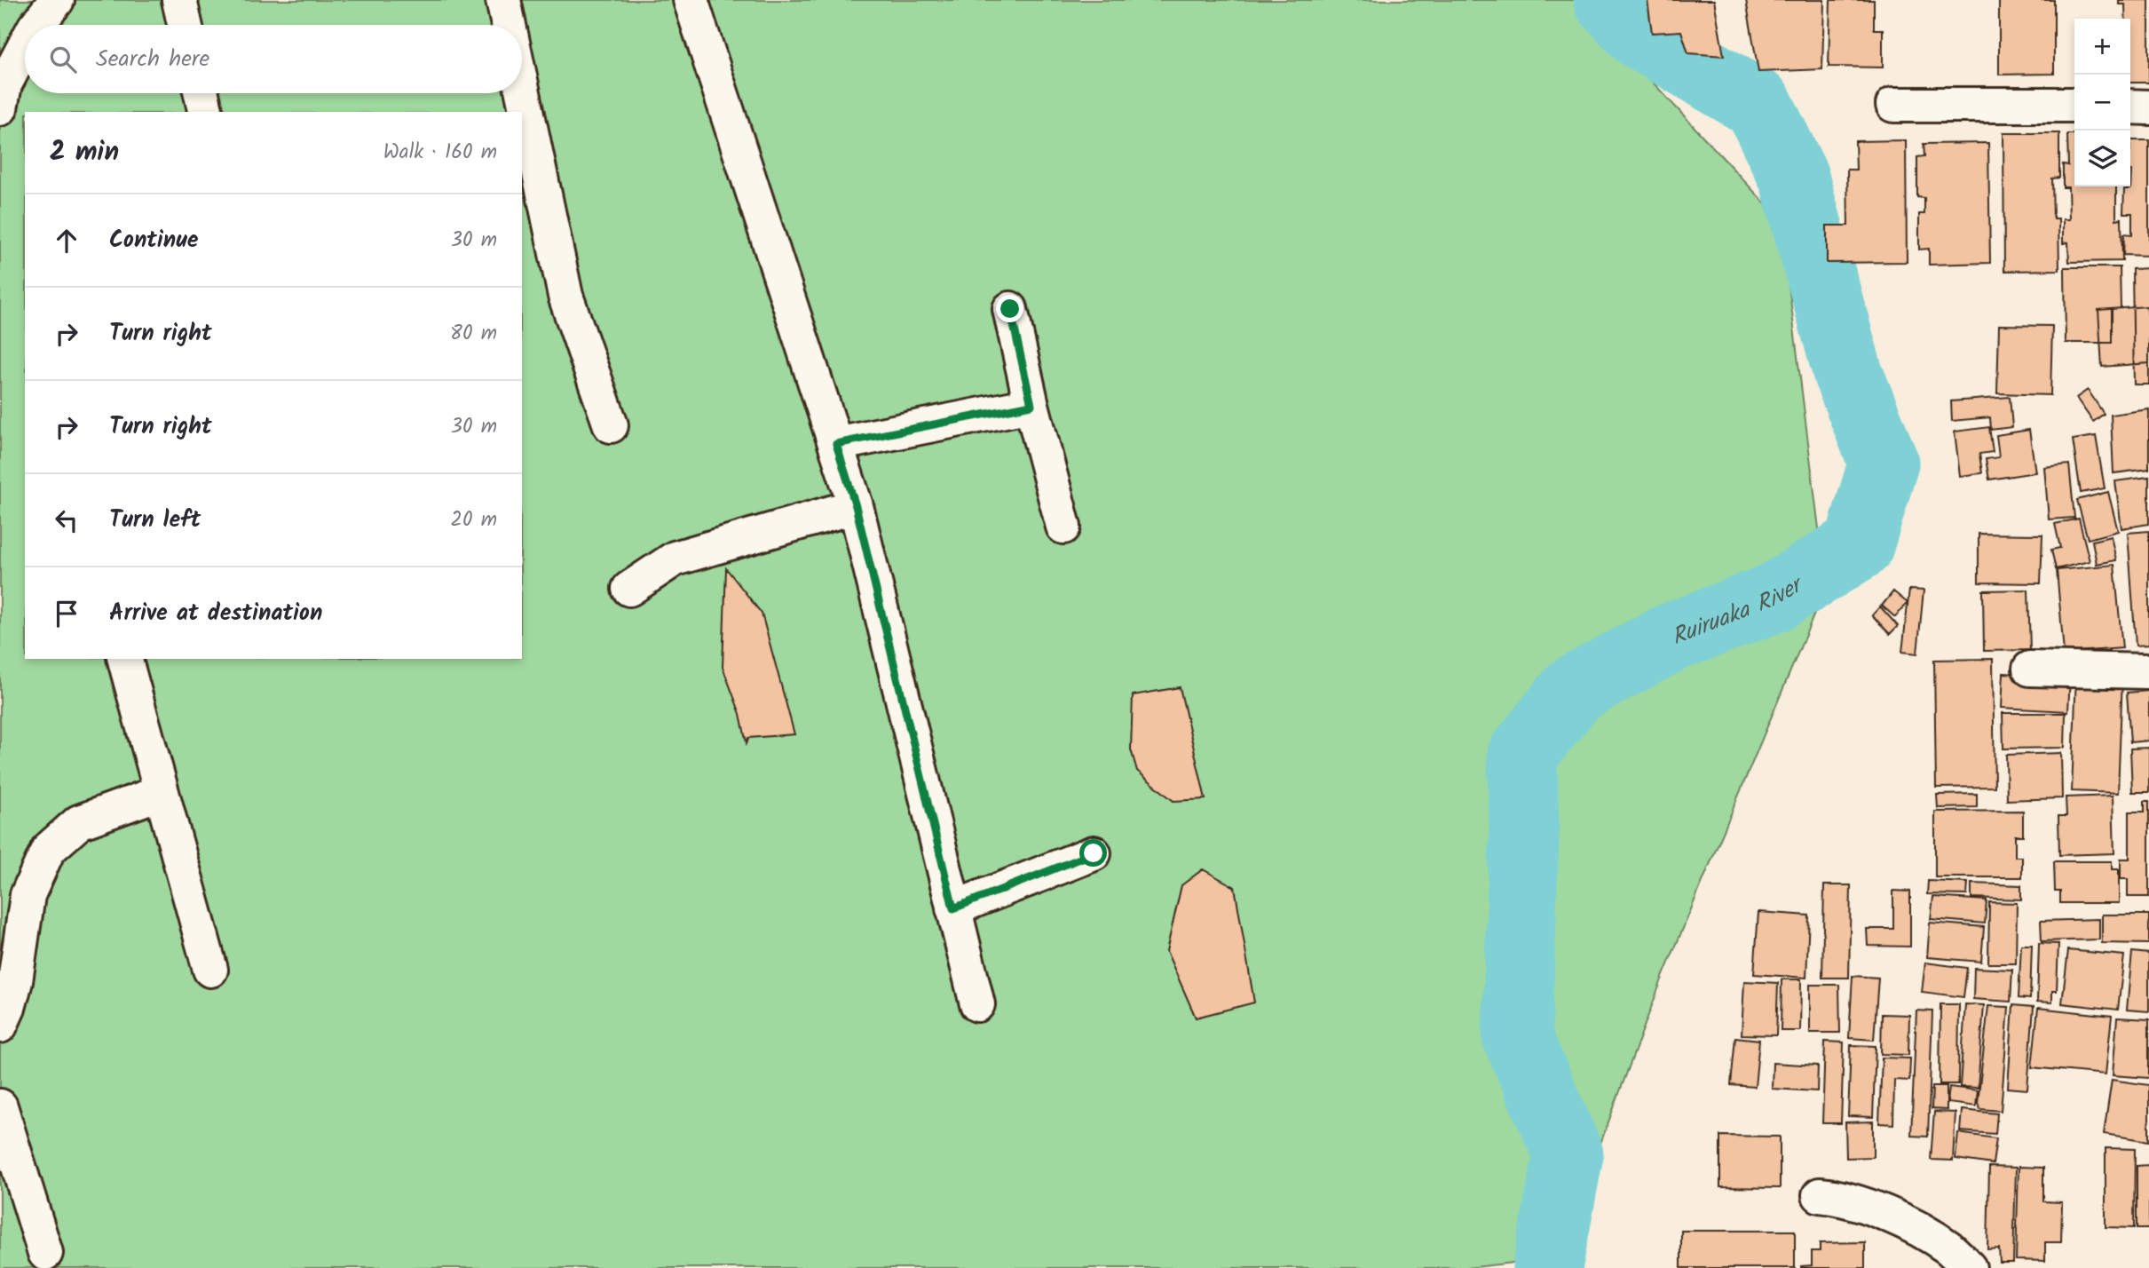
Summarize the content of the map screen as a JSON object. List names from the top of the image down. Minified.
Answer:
{"water":["Ruiruaka River"],"page":{"map_buttons":["+","−"],"search":"Search here","heading":["2 min","Walk · 160 m"],"list":[["Continue","30 m"],["Turn right","80 m"],["Turn right","30 m"],["Turn left","20 m"],"Arrive at destination"]}}
